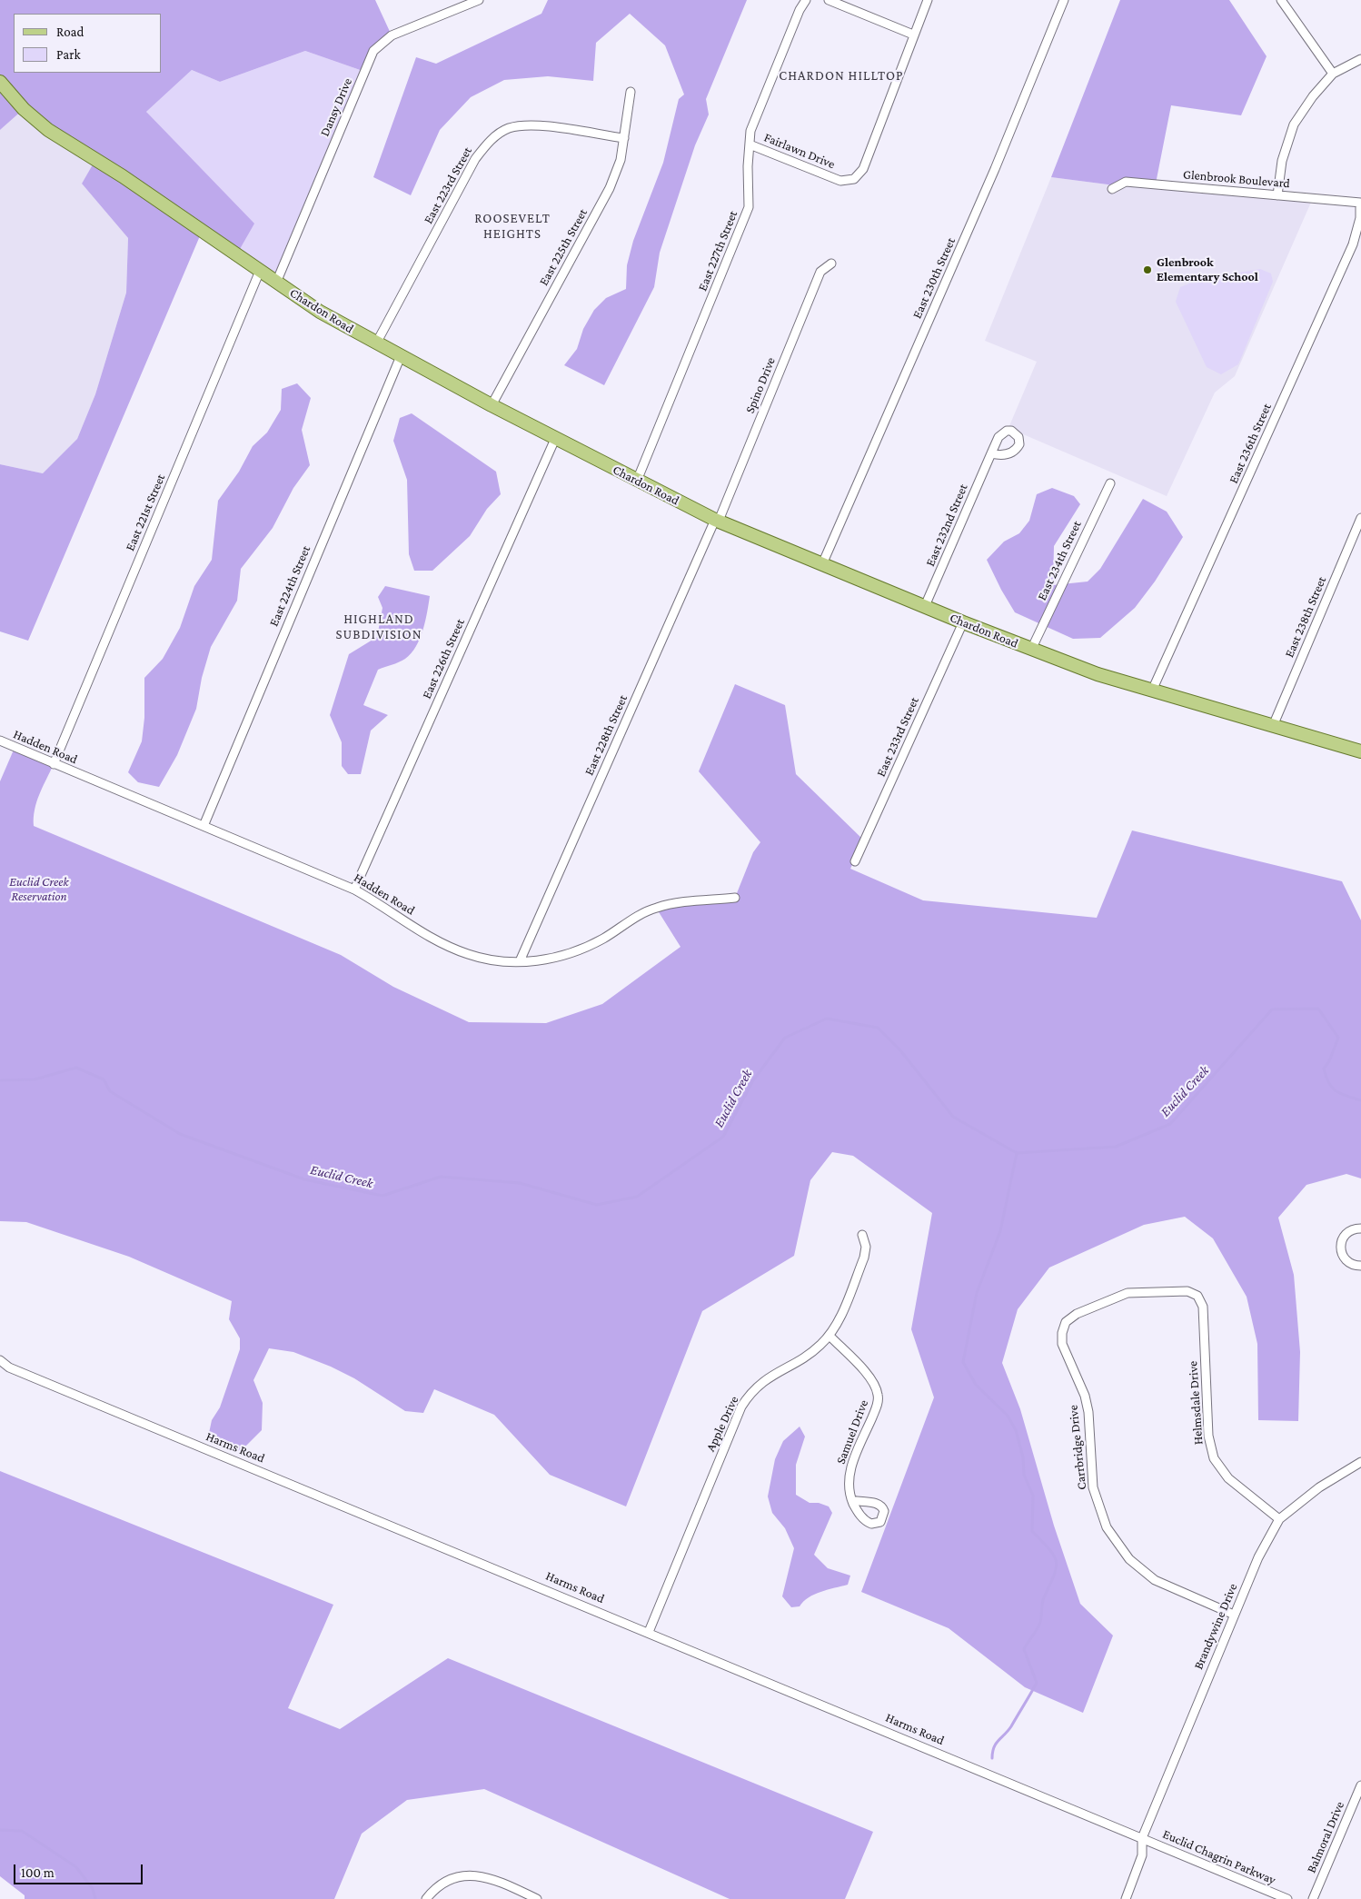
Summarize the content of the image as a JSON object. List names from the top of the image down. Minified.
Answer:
{"streets":{"main road":["Chardon Road"],"street":["Dansy Drive","Fairlawn Drive","Glenbrook Boulevard","East 223rd Street","East 225th Street","East 227th Street","East 230th Street","Spino Drive","East 236th Street","East 221st Street","East 232nd Street","East 234th Street","East 224th Street","East 238th Street","East 226th Street","East 228th Street","East 233rd Street","Hadden Road","Helmsdale Drive","Apple Drive","Samuel Drive","Harms Road","Carrbridge Drive","Brandywine Drive","Balmoral Drive","Euclid Chagrin Parkway"]},"crossings":[["Dansy Drive","Chardon Road"],["Fairlawn Drive","East 227th Street"],["Glenbrook Boulevard","East 236th Street"],["East 223rd Street","East 225th Street"],["East 223rd Street","Chardon Road"],["East 225th Street","Chardon Road"],["East 227th Street","Chardon Road"],["East 230th Street","Chardon Road"],["Chardon Road","Spino Drive"],["Chardon Road","East 236th Street"],["Chardon Road","East 221st Street"],["Chardon Road","East 232nd Street"],["Chardon Road","East 234th Street"],["Chardon Road","East 224th Street"],["Chardon Road","East 238th Street"],["Chardon Road","East 226th Street"],["Chardon Road","East 228th Street"],["Chardon Road","East 233rd Street"],["Spino Drive","East 228th Street"],["East 221st Street","Hadden Road"],["East 224th Street","Hadden Road"],["East 226th Street","Hadden Road"],["East 228th Street","Hadden Road"],["Helmsdale Drive","Carrbridge Drive"],["Helmsdale Drive","Brandywine Drive"],["Apple Drive","Samuel Drive"],["Apple Drive","Harms Road"],["Harms Road","Brandywine Drive"],["Harms Road","Euclid Chagrin Parkway"],["Carrbridge Drive","Brandywine Drive"],["Brandywine Drive","Euclid Chagrin Parkway"]],"districts":["CHARDON HILLTOP","ROOSEVELT HEIGHTS","HIGHLAND SUBDIVISION"],"water":["Euclid Creek"],"parks":["Euclid Creek Reservation"],"places":["Glenbrook Elementary School"],"legend":["Road","Park"],"scale_bar":"100 m"}
